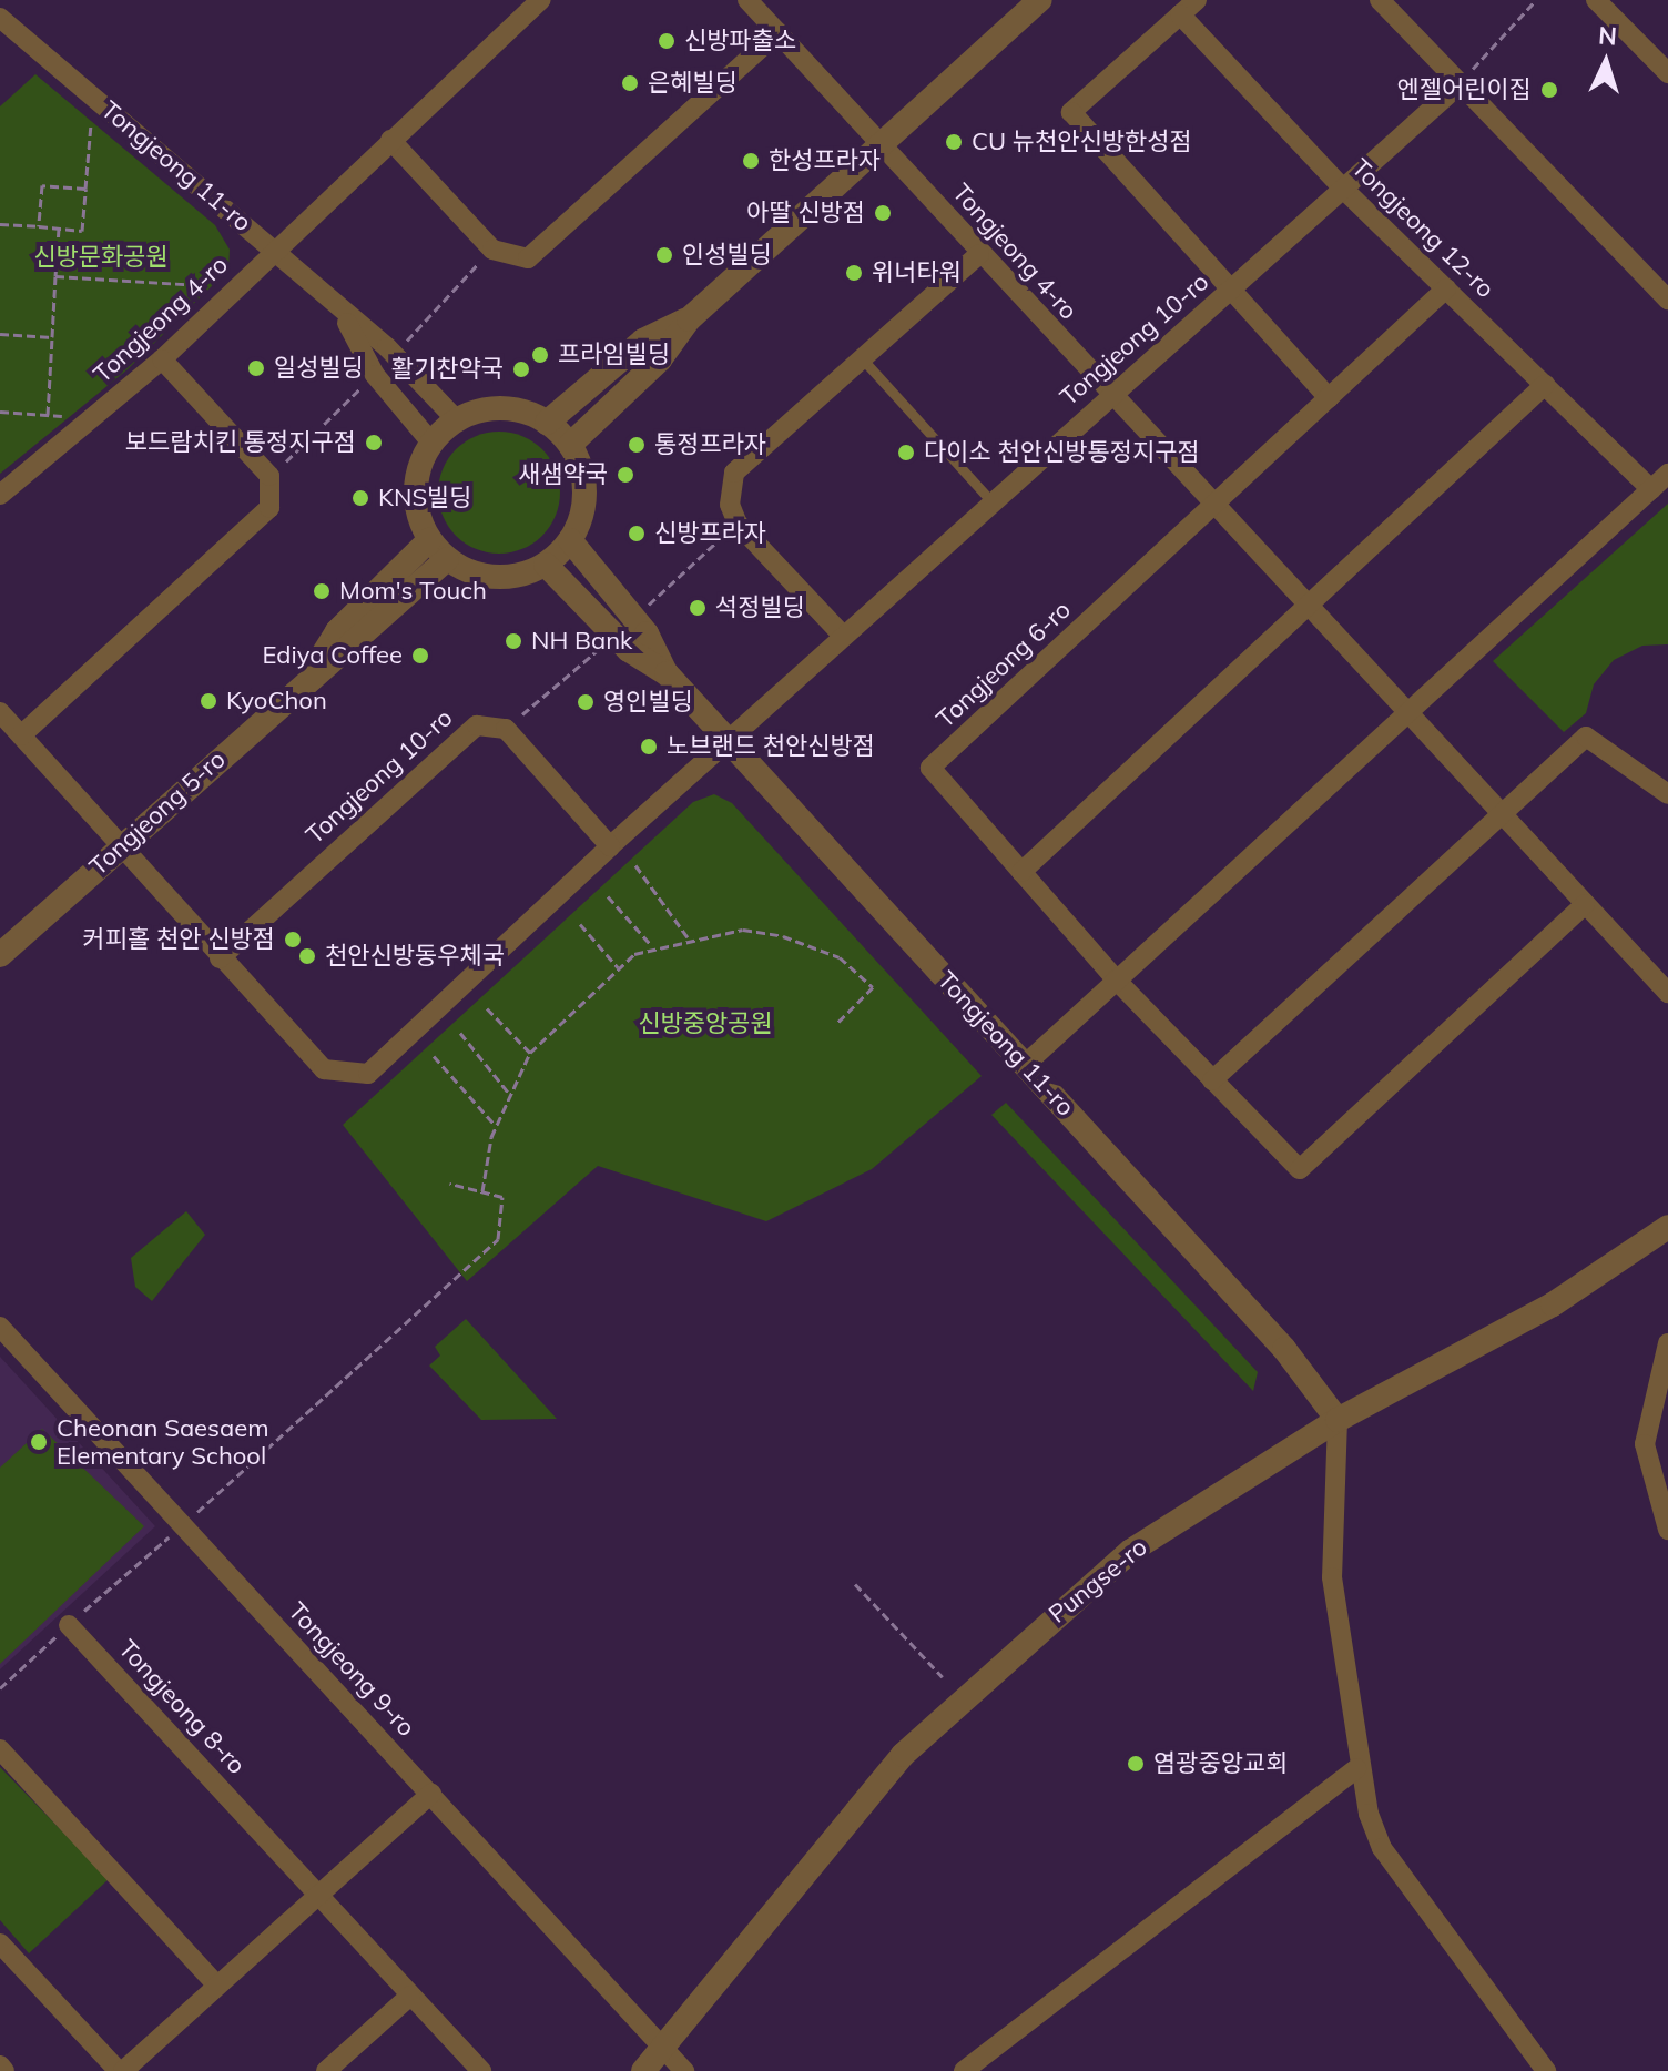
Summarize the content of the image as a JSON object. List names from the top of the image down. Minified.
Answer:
{"streets":{"street":["Tongjeong 11-ro","Tongjeong 12-ro","Tongjeong 4-ro","Tongjeong 10-ro","Tongjeong 6-ro","Tongjeong 5-ro","Pungse-ro","Tongjeong 9-ro","Tongjeong 8-ro"]},"crossings":[["Tongjeong 11-ro","Tongjeong 4-ro"],["Tongjeong 11-ro","Tongjeong 10-ro"],["Tongjeong 11-ro","Pungse-ro"],["Tongjeong 12-ro","Tongjeong 10-ro"],["Tongjeong 4-ro","Tongjeong 10-ro"],["Tongjeong 4-ro","Tongjeong 6-ro"],["Tongjeong 10-ro","Tongjeong 5-ro"],["Pungse-ro","Tongjeong 9-ro"]],"parks":["신방문화공원","신방중앙공원"],"places":["신방파출소","은혜빌딩","엔젤어린이집","CU 뉴천안신방한성점","한성프라자","아딸 신방점","인성빌딩","위너타워","프라임빌딩","일성빌딩","활기찬약국","보드람치킨 통정지구점","통정프라자","다이소 천안신방통정지구점","새샘약국","KNS빌딩","신방프라자","Mom's Touch","석정빌딩","NH Bank","Ediya Coffee","KyoChon","영인빌딩","노브랜드 천안신방점","커피홀 천안 신방점","천안신방동우체국","Cheonan Saesaem Elementary School","염광중앙교회"],"north":"top"}
